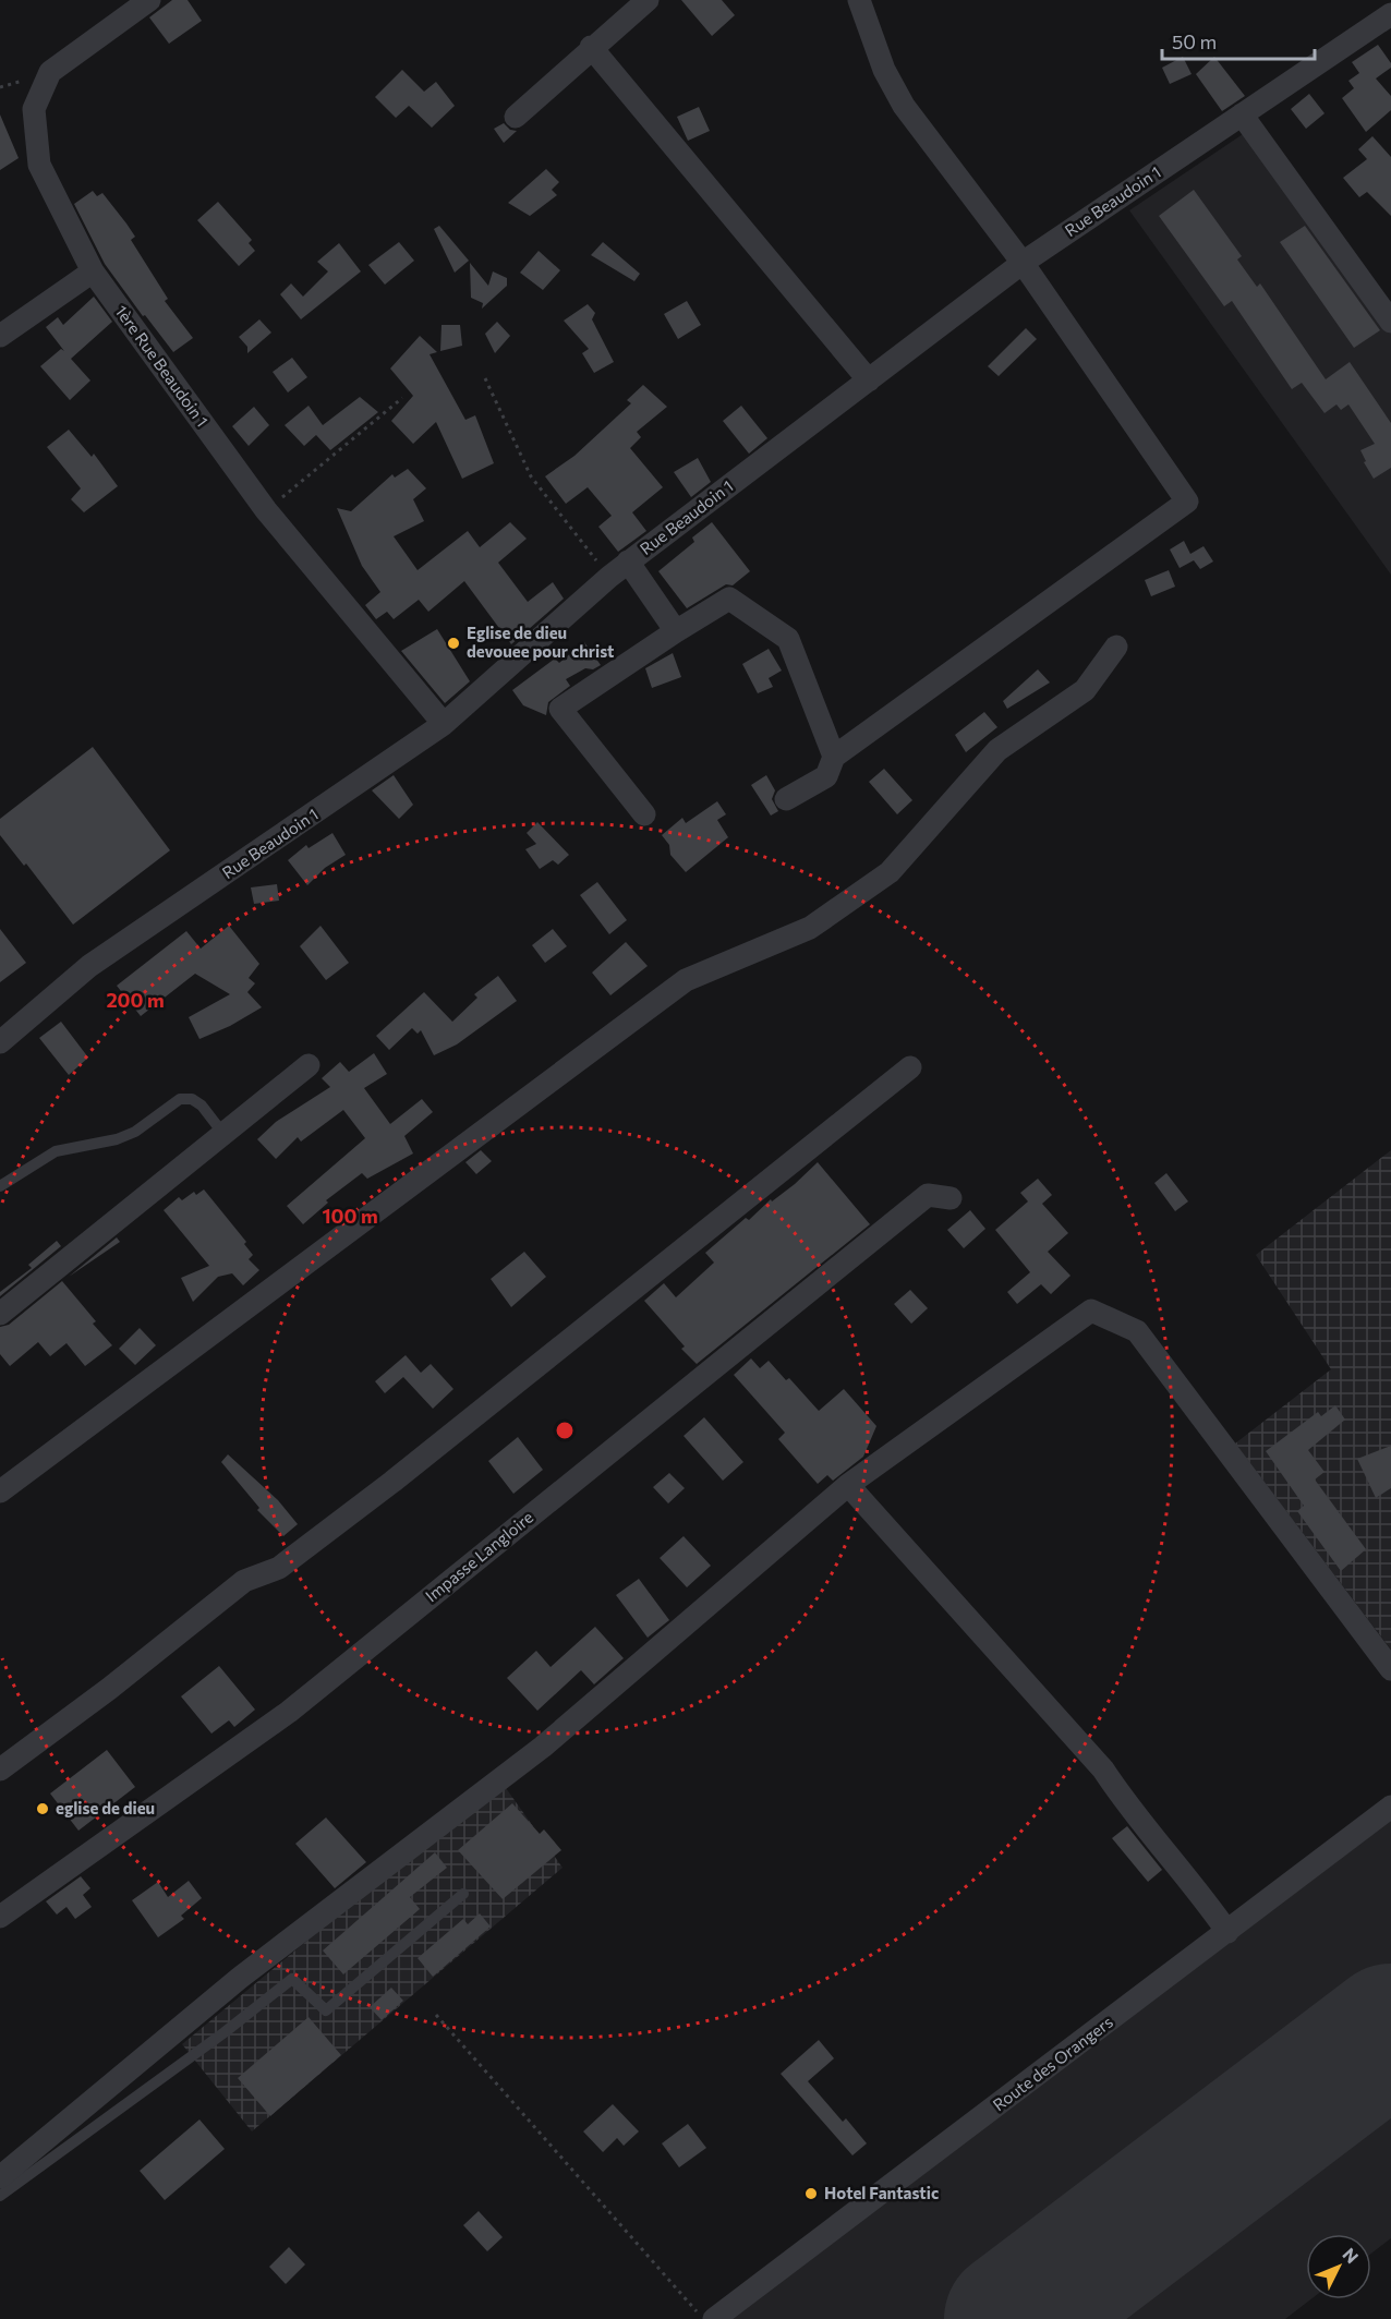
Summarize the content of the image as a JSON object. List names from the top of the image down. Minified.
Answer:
{"streets":{"street":["Rue Beaudoin 1","1ère Rue Beaudoin 1","Impasse Langloire","Route des Orangers"]},"crossings":[["Rue Beaudoin 1","1ère Rue Beaudoin 1"]],"places":["Eglise de dieu devouee pour christ","eglise de dieu","Hotel Fantastic"],"scale_bar":"50 m","north":"top right","rings":["200 m","100 m"]}
